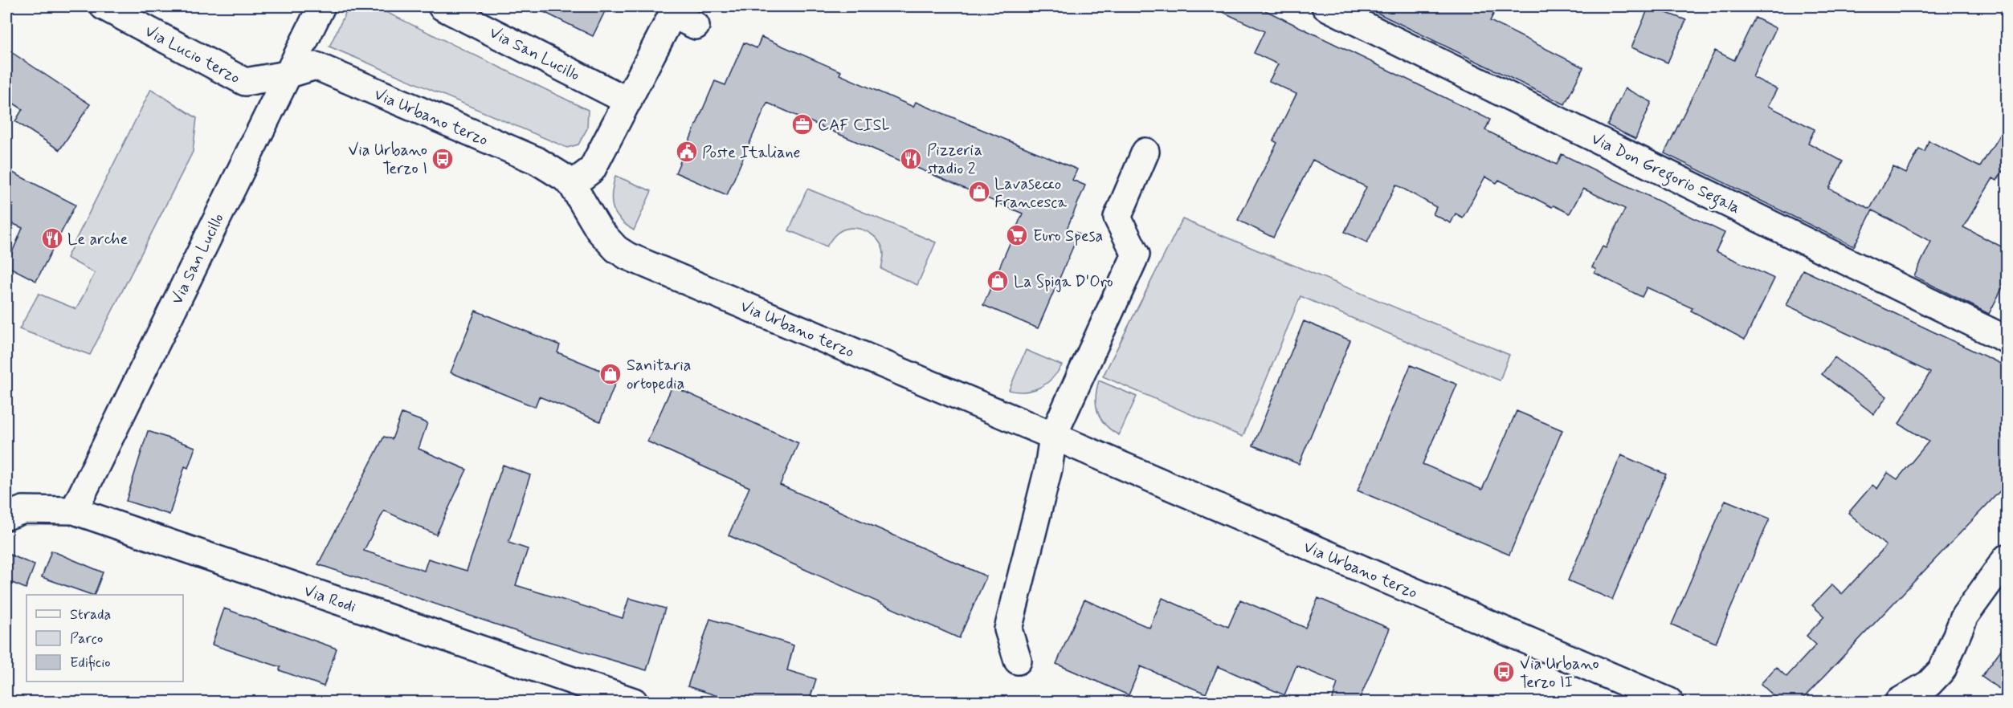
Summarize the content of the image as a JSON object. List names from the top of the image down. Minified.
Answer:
{"streets":{"street":["Via San Lucillo","Via Lucio terzo","Via Urbano terzo","Via Don Gregorio Segala","Via Rodi"]},"crossings":[["Via San Lucillo","Via Lucio terzo"],["Via San Lucillo","Via Urbano terzo"],["Via San Lucillo","Via Rodi"],["Via Lucio terzo","Via Urbano terzo"]],"places":{"office":["CAF CISL"],"public building":["Poste Italiane"],"bus stop":["Via Urbano Terzo I","Via Urbano Terzo II"],"restaurant":["Pizzeria stadio 2","Le arche"],"shop":["Lavasecco Francesca","La Spiga D'Oro","Sanitaria ortopedia"],"supermarket":["Euro Spesa"]},"legend":["Strada","Parco","Edificio"]}
